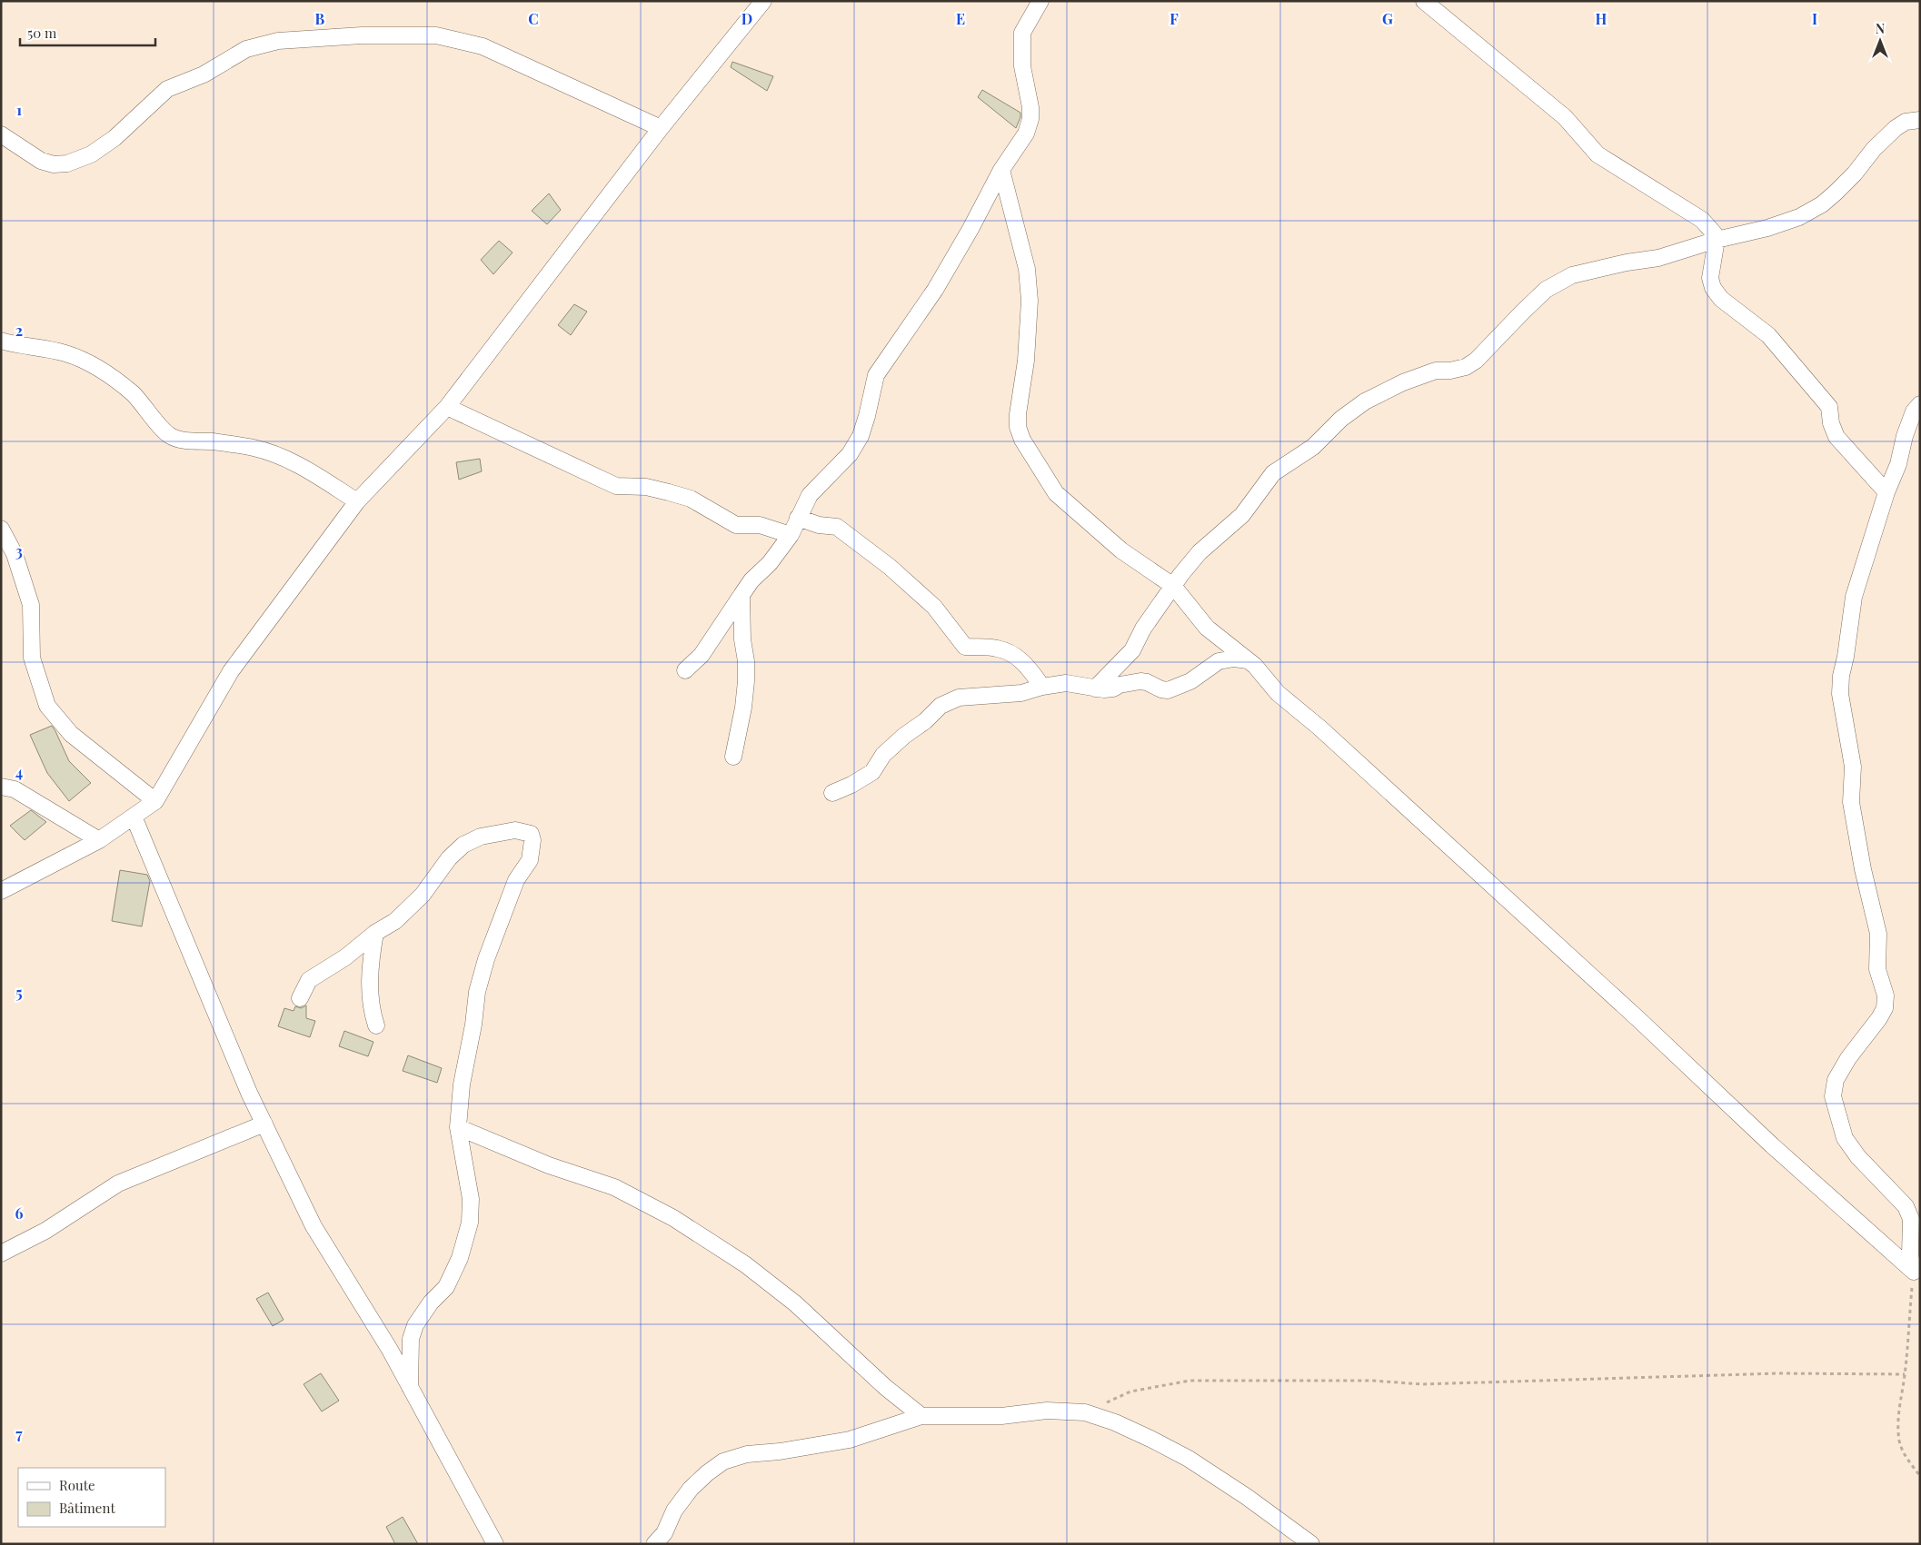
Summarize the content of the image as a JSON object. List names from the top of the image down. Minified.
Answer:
{"legend":["Route","Bâtiment"],"scale_bar":"50 m","north":"top","grid":{"columns":["B","C","D","E","F","G","H","I"],"rows":["1","2","3","4","5","6","7"]}}
